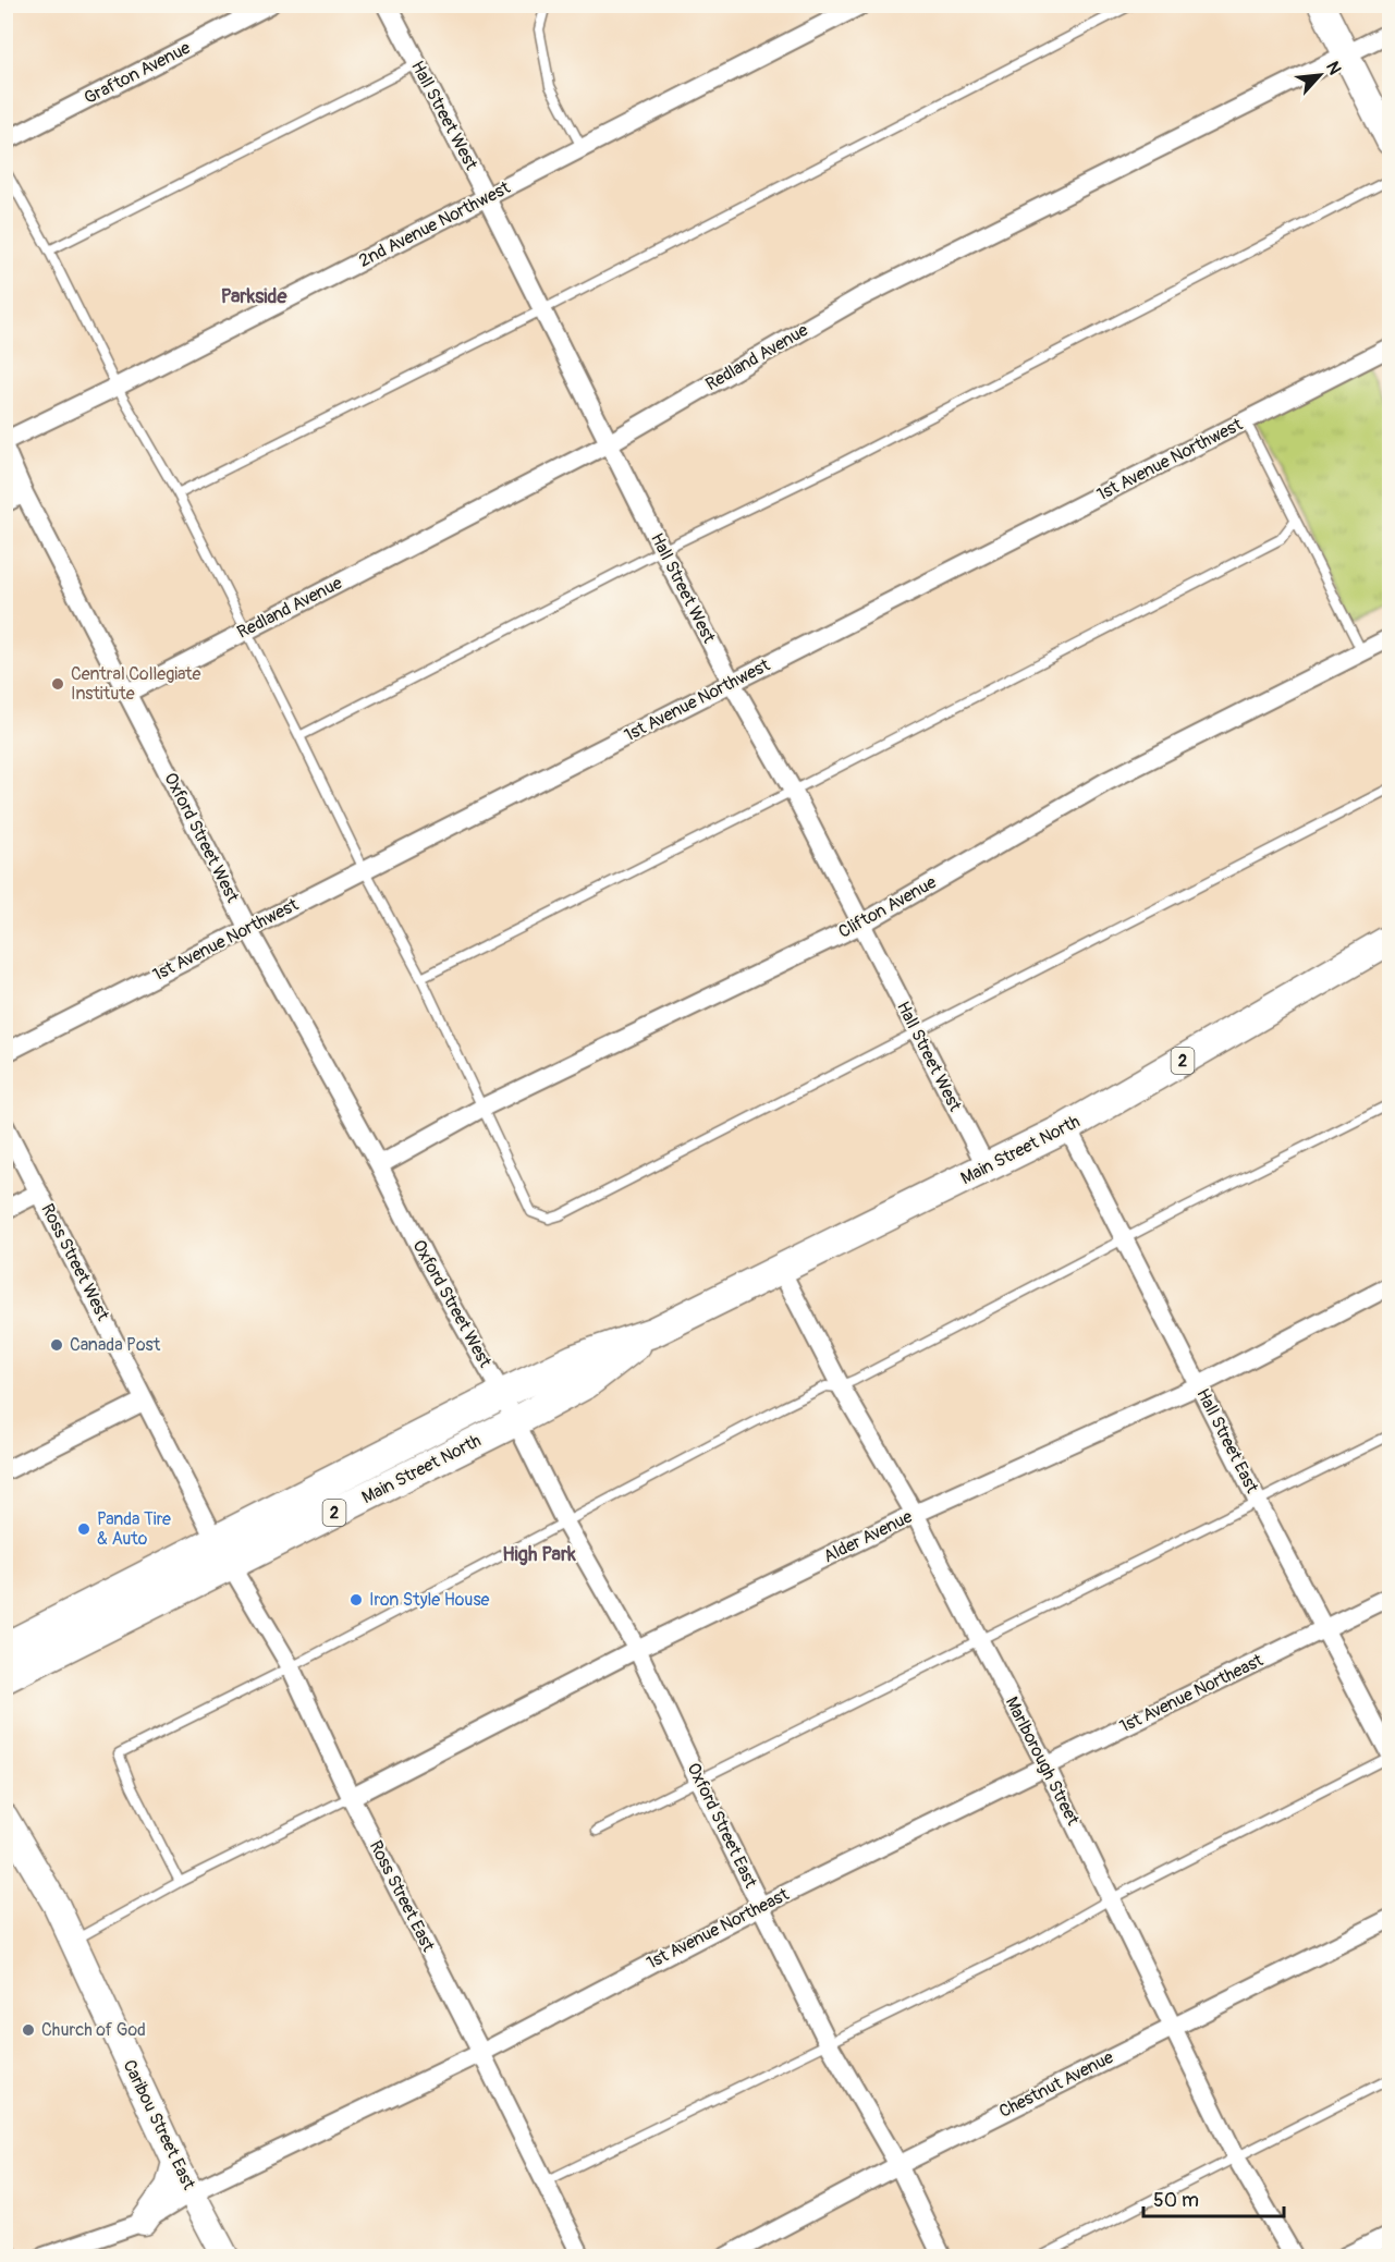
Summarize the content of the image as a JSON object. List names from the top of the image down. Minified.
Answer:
{"streets":{"main road":["2","Main Street North"],"street":["Grafton Avenue","Hall Street West","2nd Avenue Northwest","Redland Avenue","1st Avenue Northwest","Oxford Street West","Clifton Avenue","Ross Street West","Hall Street East","Alder Avenue","1st Avenue Northeast","Marlborough Street","Oxford Street East","Ross Street East","Chestnut Avenue","Caribou Street East"]},"crossings":[["Hall Street West","2nd Avenue Northwest"],["Hall Street West","Redland Avenue"],["Hall Street West","1st Avenue Northwest"],["Hall Street West","Clifton Avenue"],["Hall Street West","Main Street North"],["Redland Avenue","Oxford Street West"],["1st Avenue Northwest","Oxford Street West"],["Oxford Street West","Clifton Avenue"],["Oxford Street West","Main Street North"],["Oxford Street West","Oxford Street East"],["Main Street North","Ross Street West"],["Main Street North","Hall Street East"],["Main Street North","Marlborough Street"],["Main Street North","Oxford Street East"],["Main Street North","Ross Street East"],["Ross Street West","Ross Street East"],["Hall Street East","Alder Avenue"],["Hall Street East","1st Avenue Northeast"],["Alder Avenue","Marlborough Street"],["Alder Avenue","Oxford Street East"],["Alder Avenue","Ross Street East"],["1st Avenue Northeast","Marlborough Street"],["1st Avenue Northeast","Oxford Street East"],["1st Avenue Northeast","Ross Street East"],["1st Avenue Northeast","Caribou Street East"],["Marlborough Street","Chestnut Avenue"],["Oxford Street East","Chestnut Avenue"]],"districts":["Parkside","High Park"],"places":["Central Collegiate Institute","Canada Post","Panda Tire & Auto","Iron Style House","Church of God"],"scale_bar":"50 m","north":"top right"}
